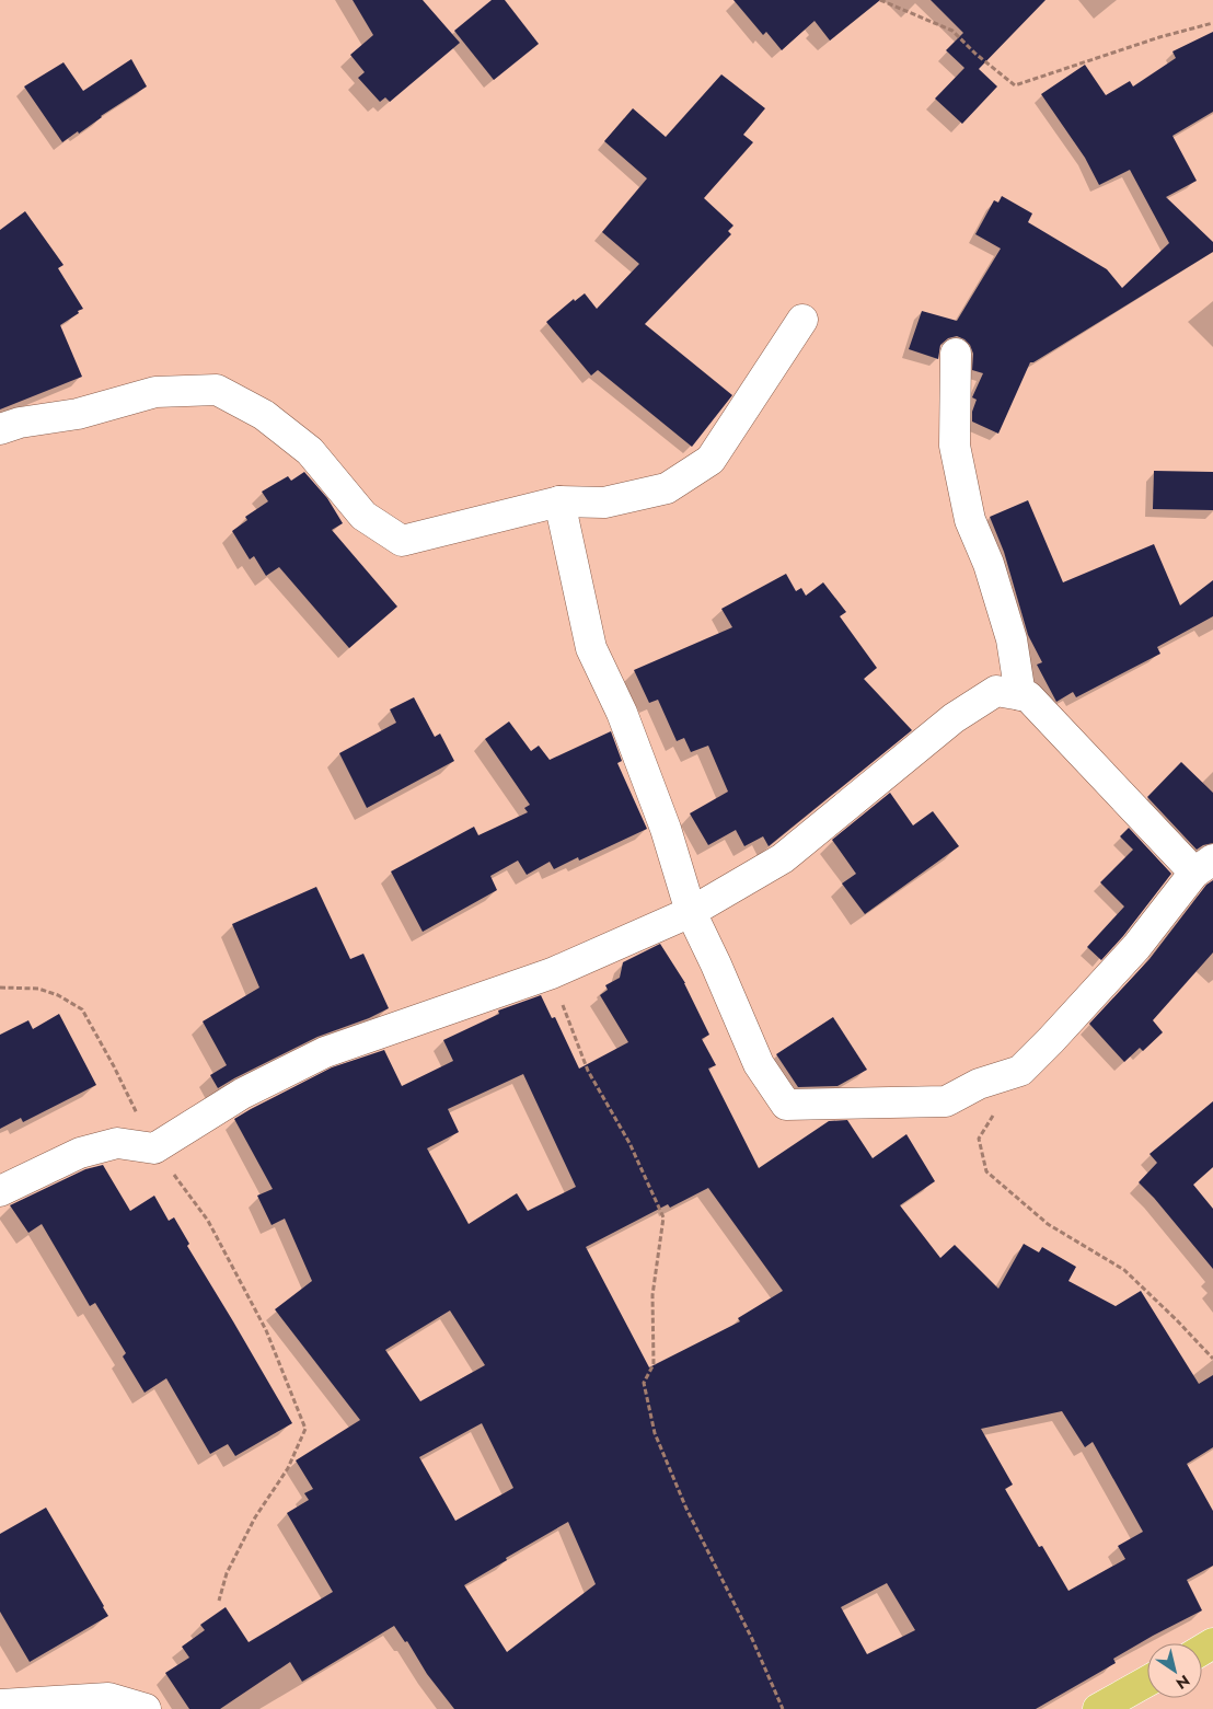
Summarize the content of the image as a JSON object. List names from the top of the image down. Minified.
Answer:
{"north":"bottom right"}
